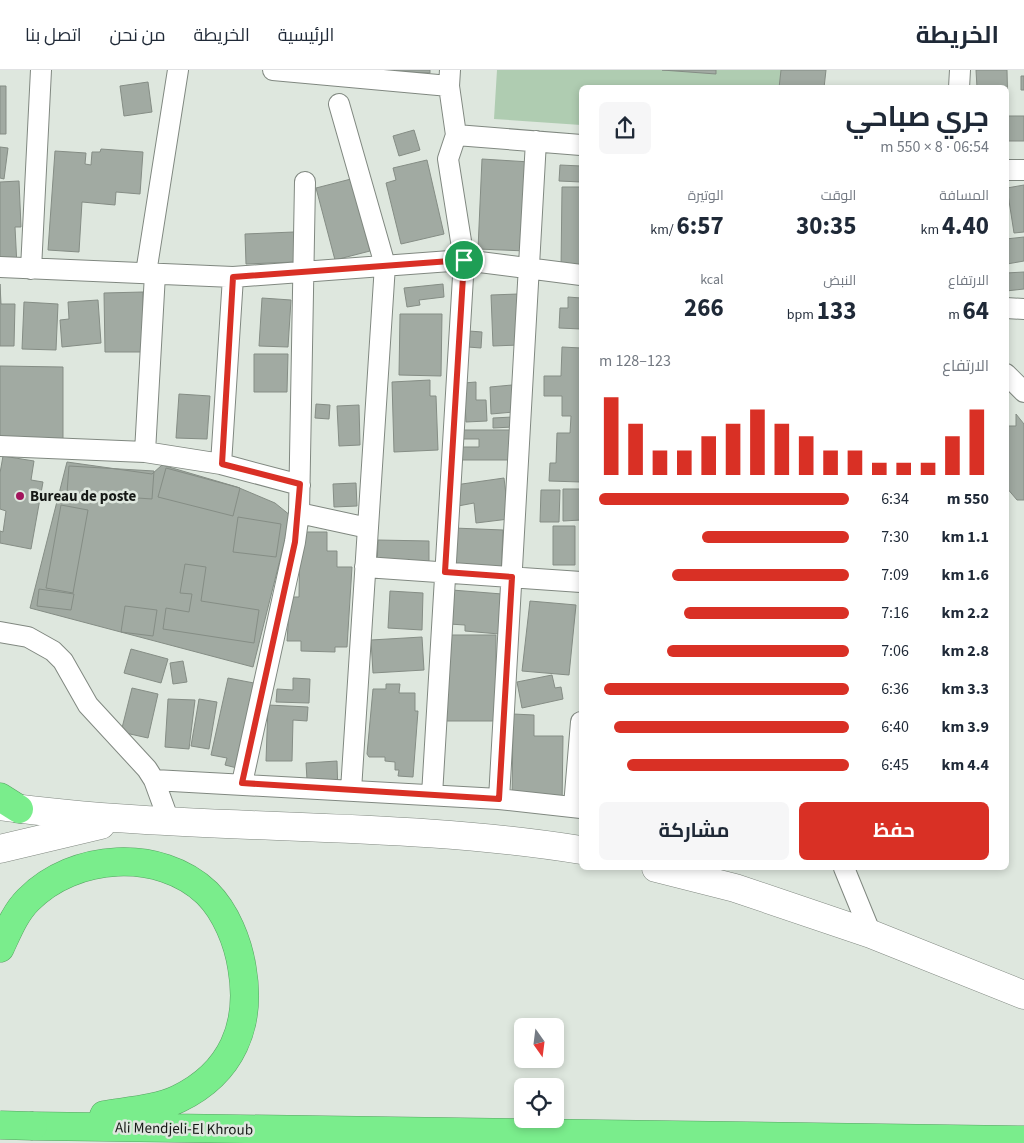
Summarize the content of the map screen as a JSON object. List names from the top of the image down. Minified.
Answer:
{"streets":{"highway":["Ali Mendjeli-El Khroub"]},"places":["Bureau de poste"],"north":"bottom","page":{"header":"الخريطة","nav":["الرئيسية","الخريطة","من نحن","اتصل بنا"],"heading":["جري صباحي","06:54 · 8 × 550 m"],"stats":[["المسافة","4.40 km"],["الوقت","30:35"],["الوتيرة","6:57 /km"],["الارتفاع","64 m"],["النبض","133 bpm"],["kcal","266"]],"chart":["الارتفاع","123–128 m"],"list":[{"name":"550 m","note":"6:34"},{"name":"1.1 km","note":"7:30"},{"name":"1.6 km","note":"7:09"},{"name":"2.2 km","note":"7:16"},{"name":"2.8 km","note":"7:06"},{"name":"3.3 km","note":"6:36"},{"name":"3.9 km","note":"6:40"},{"name":"4.4 km","note":"6:45"}],"buttons":["حفظ","مشاركة"]}}
